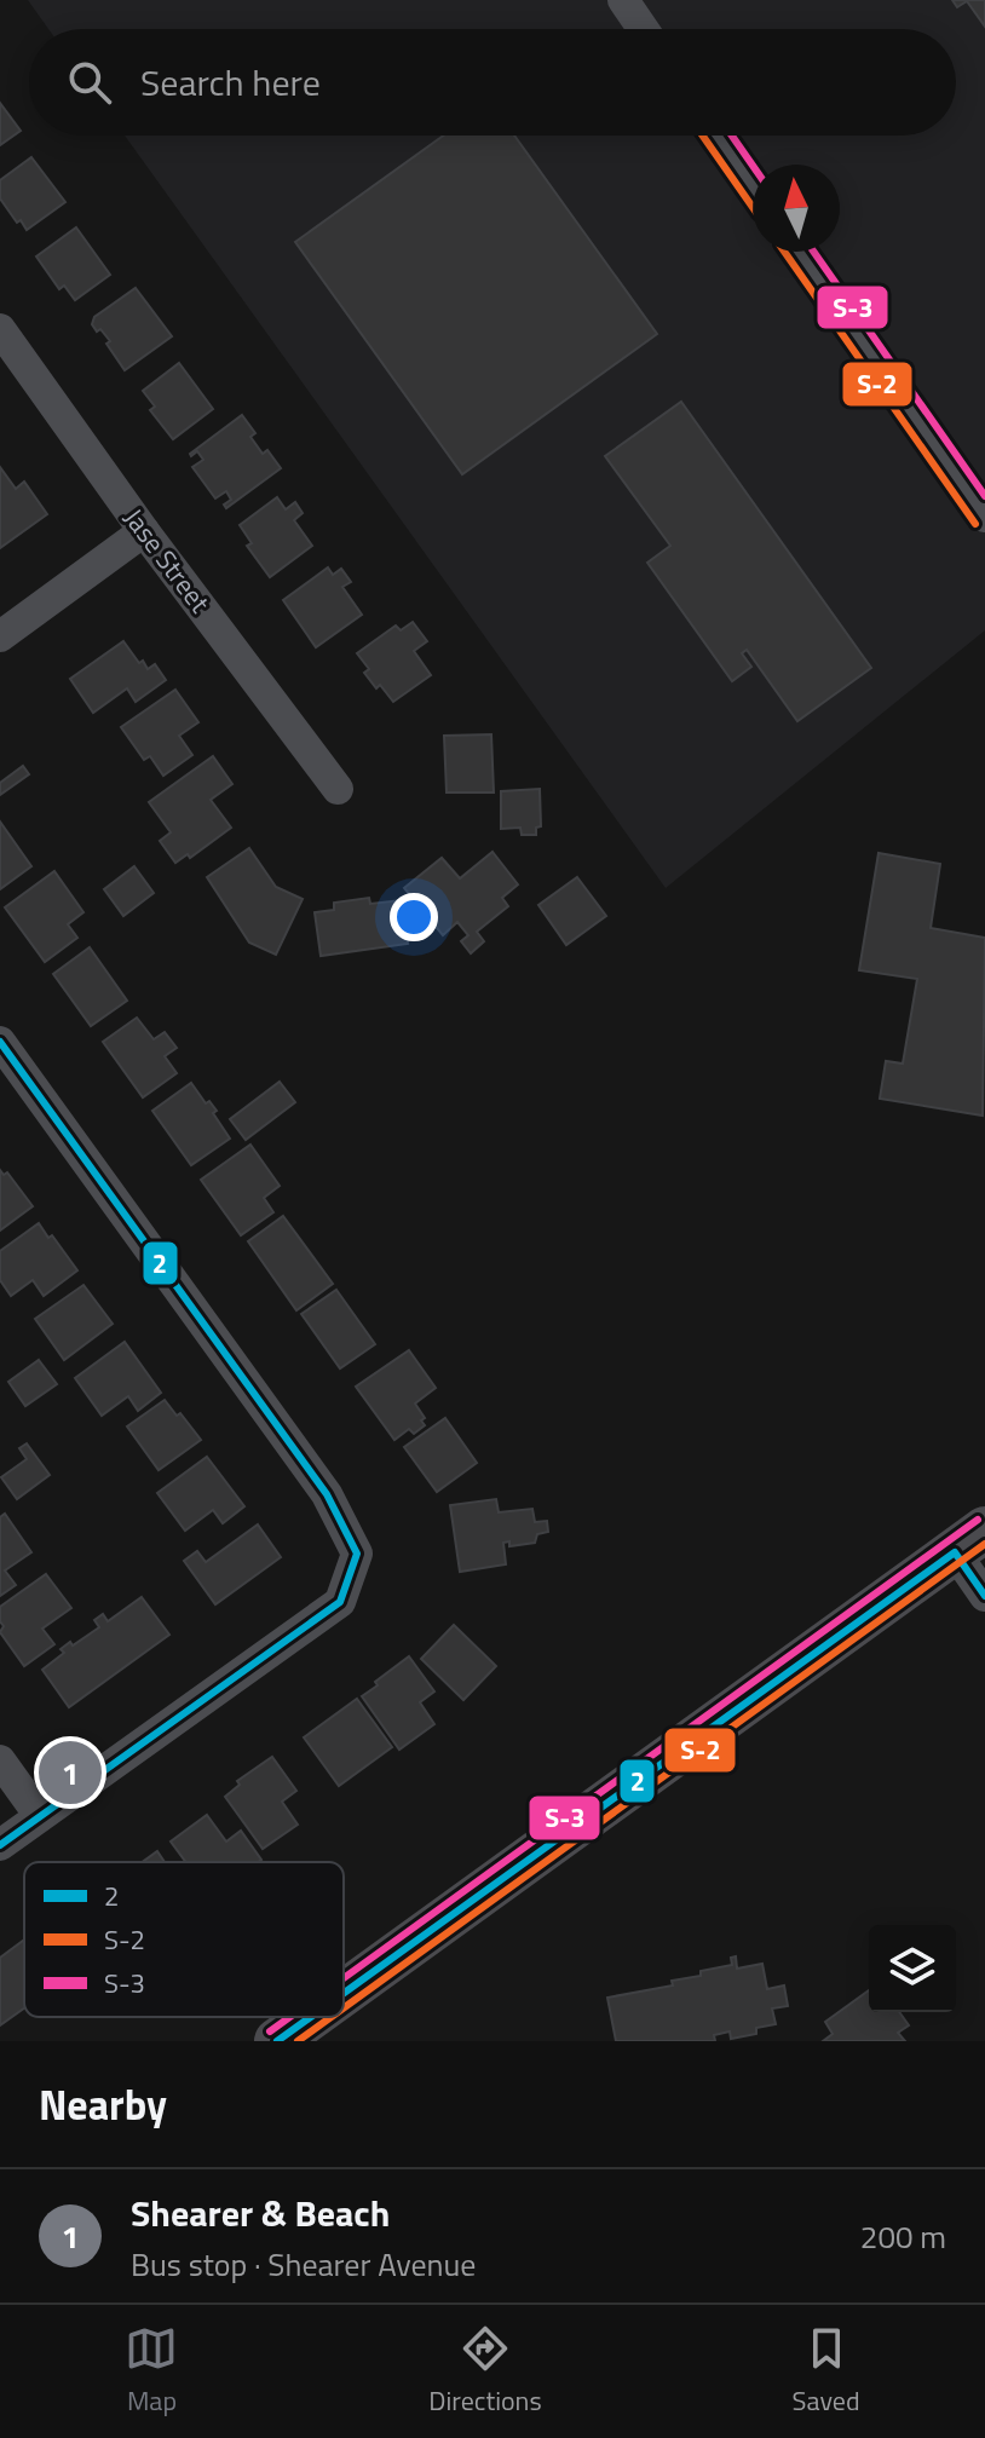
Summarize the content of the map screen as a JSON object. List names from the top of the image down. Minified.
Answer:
{"streets":{"street":["Jase Street"]},"lines":["transit line S-2","transit line S-3","transit line 2"],"legend":["2","S-2","S-3"],"north":"top","page":{"search":"Search here","pins":"1","heading":"Nearby","list":[{"mark":"1","name":"Shearer & Beach","note":"Bus stop · Shearer Avenue","value":"200 m"}],"nav":["Map","Directions","Saved"]}}
